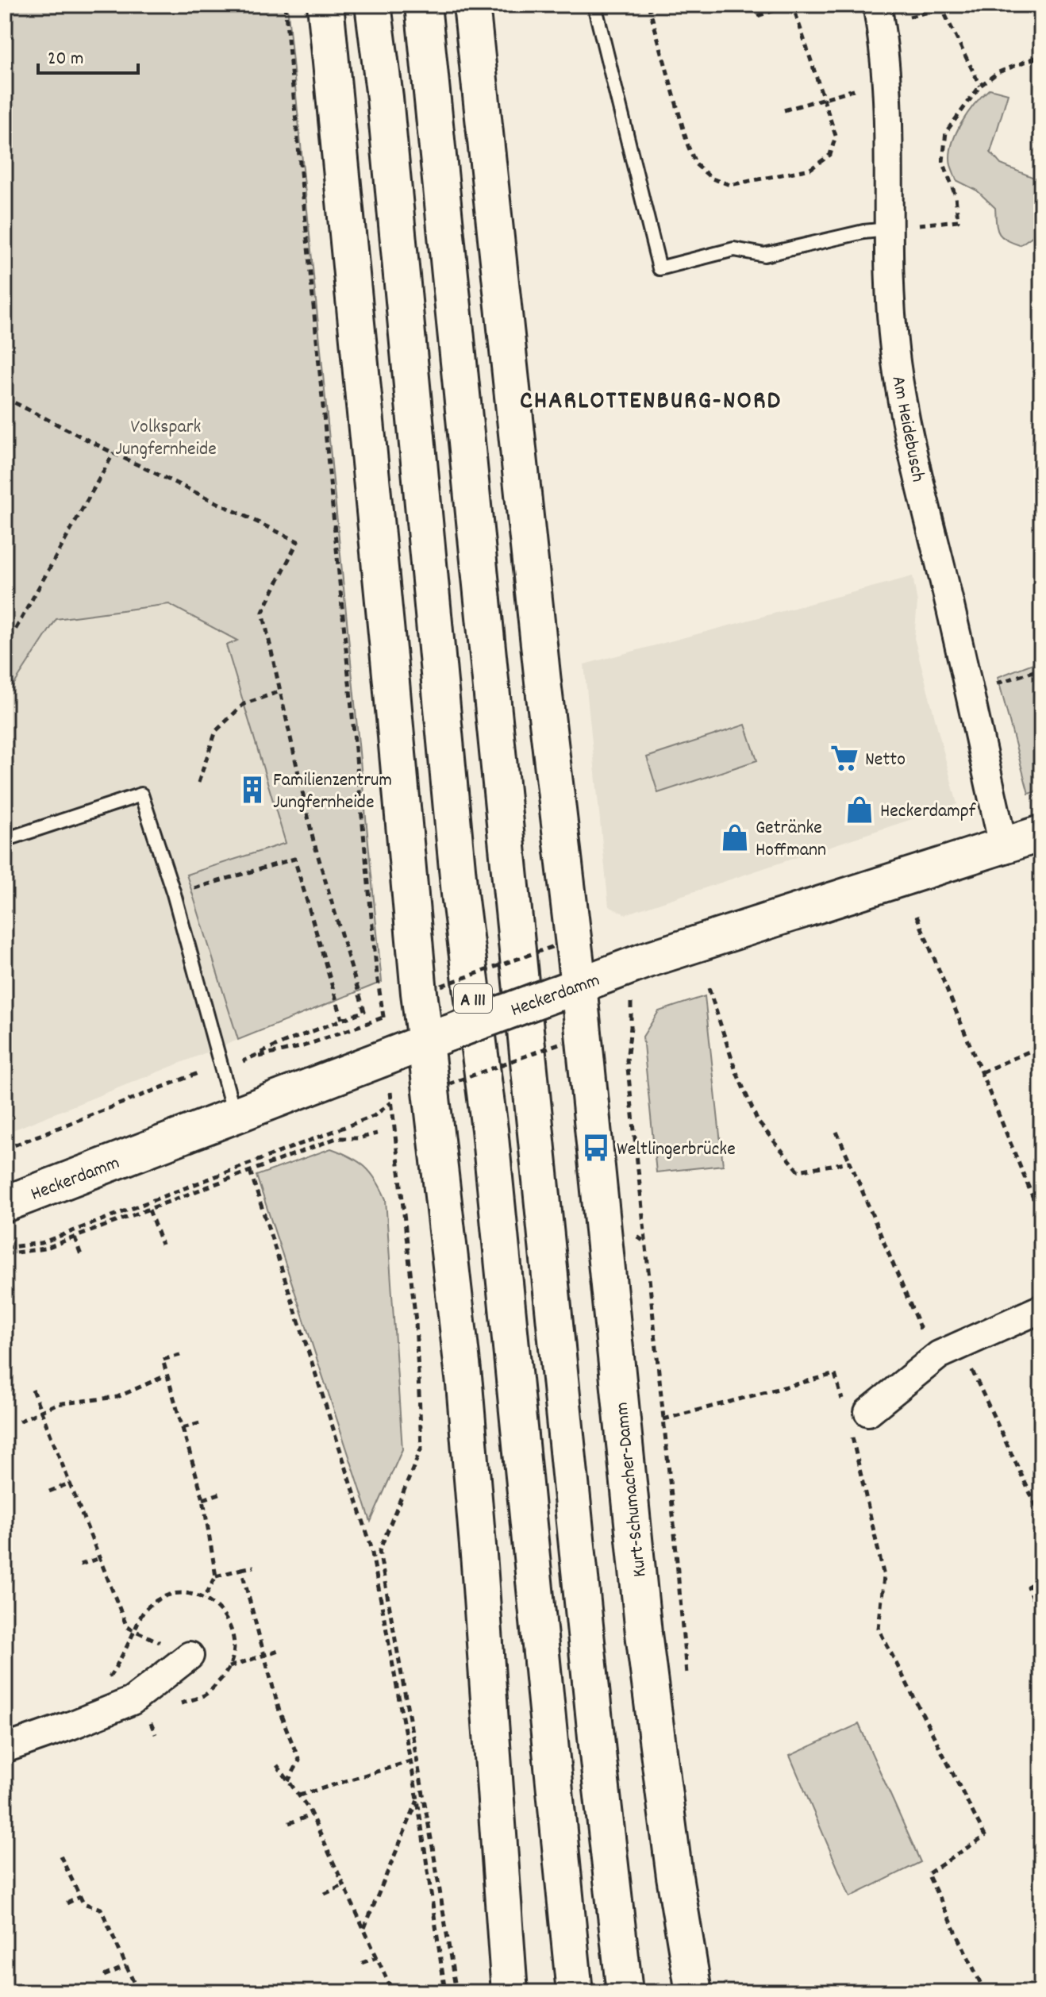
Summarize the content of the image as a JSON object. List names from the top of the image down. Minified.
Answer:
{"streets":{"main road":["Heckerdamm","A 111","Kurt-Schumacher-Damm"],"street":["Am Heidebusch"]},"crossings":[["Am Heidebusch","Heckerdamm"],["Heckerdamm","Kurt-Schumacher-Damm"]],"districts":["CHARLOTTENBURG-NORD"],"parks":["Volkspark Jungfernheide"],"places":{"supermarket":["Netto"],"building":["Familienzentrum Jungfernheide"],"shop":["Heckerdampf","Getränke Hoffmann"],"bus stop":["Weltlingerbrücke"]},"scale_bar":"20 m"}
